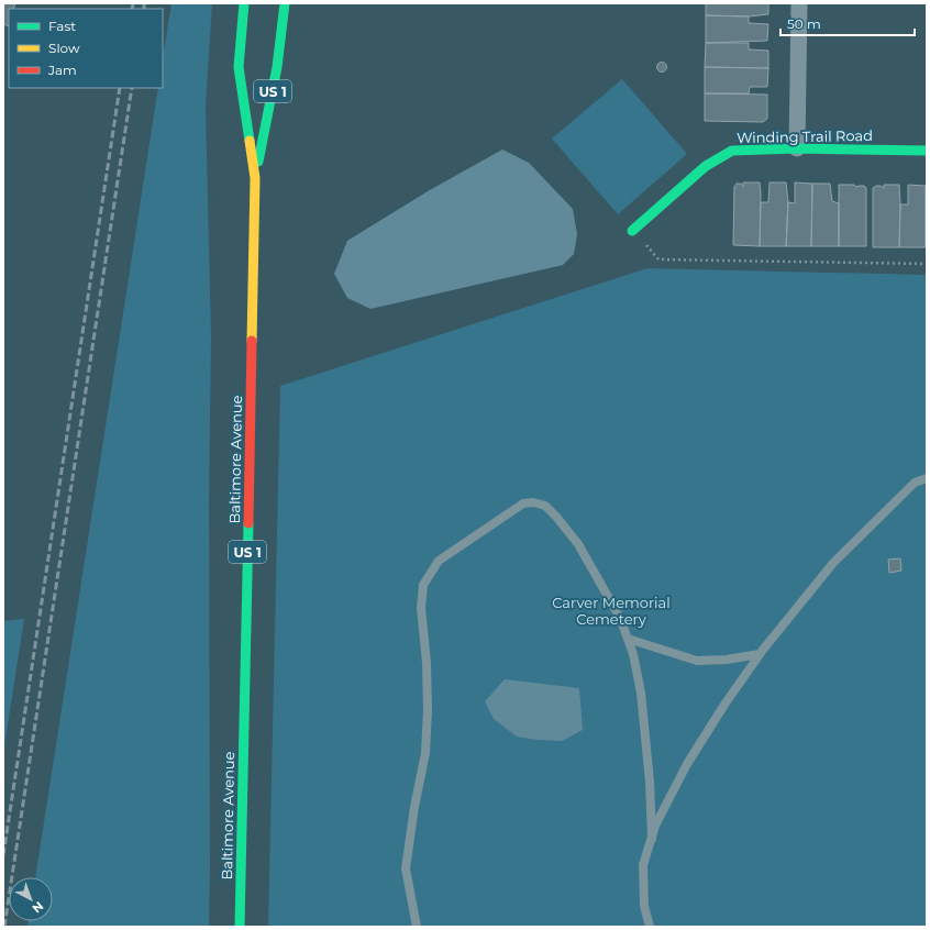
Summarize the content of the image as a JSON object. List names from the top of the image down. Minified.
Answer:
{"streets":{"main road":["US 1","Winding Trail Road","Baltimore Avenue"]},"parks":["Carver Memorial Cemetery"],"legend":["Fast","Slow","Jam"],"scale_bar":"50 m","north":"bottom right"}
